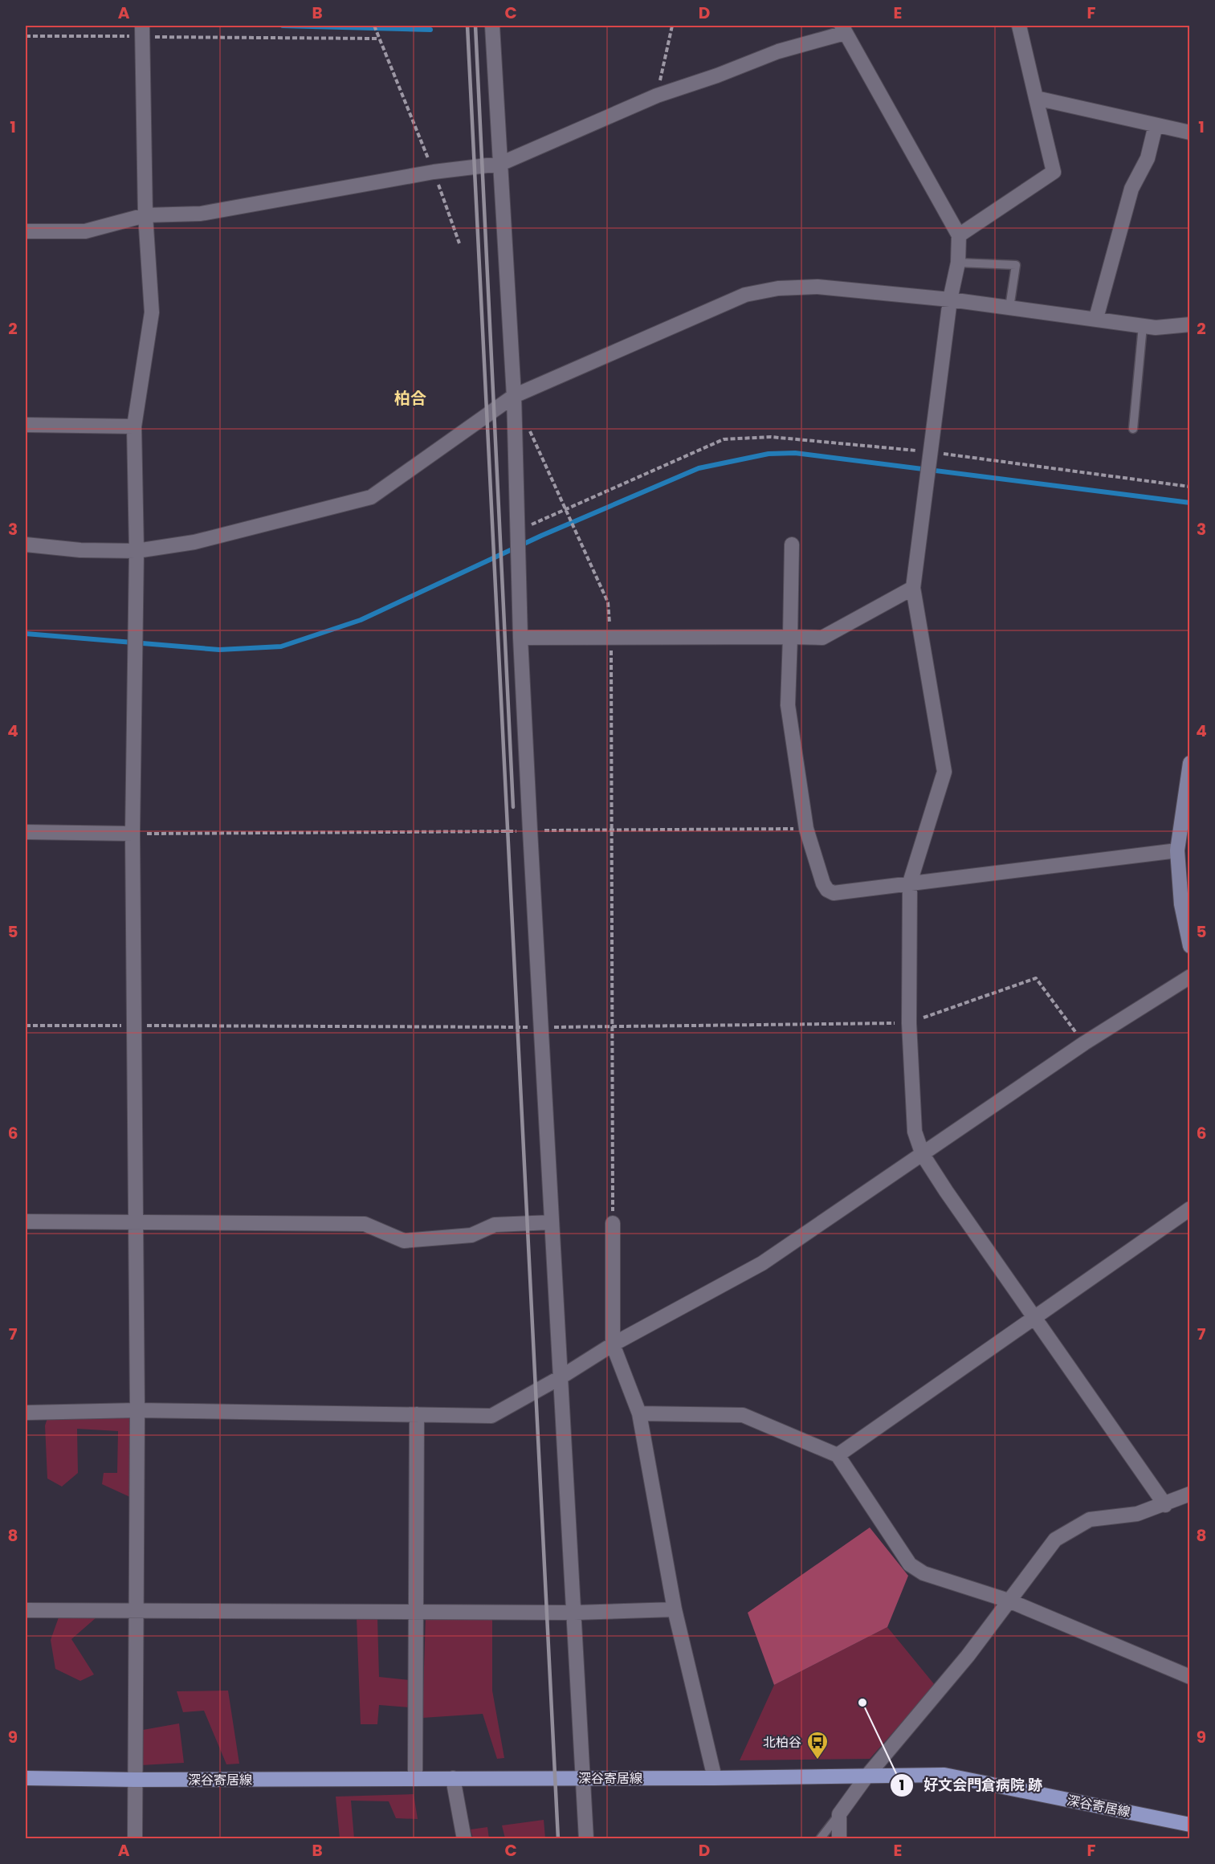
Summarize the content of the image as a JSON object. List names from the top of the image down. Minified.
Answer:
{"streets":{"main road":["深谷寄居線"]},"districts":["柏合"],"places":{"other":["好文会門倉病院 跡"],"bus stop":["北柏谷"]},"grid":{"columns":["A","B","C","D","E","F"],"rows":["1","2","3","4","5","6","7","8","9"]}}
